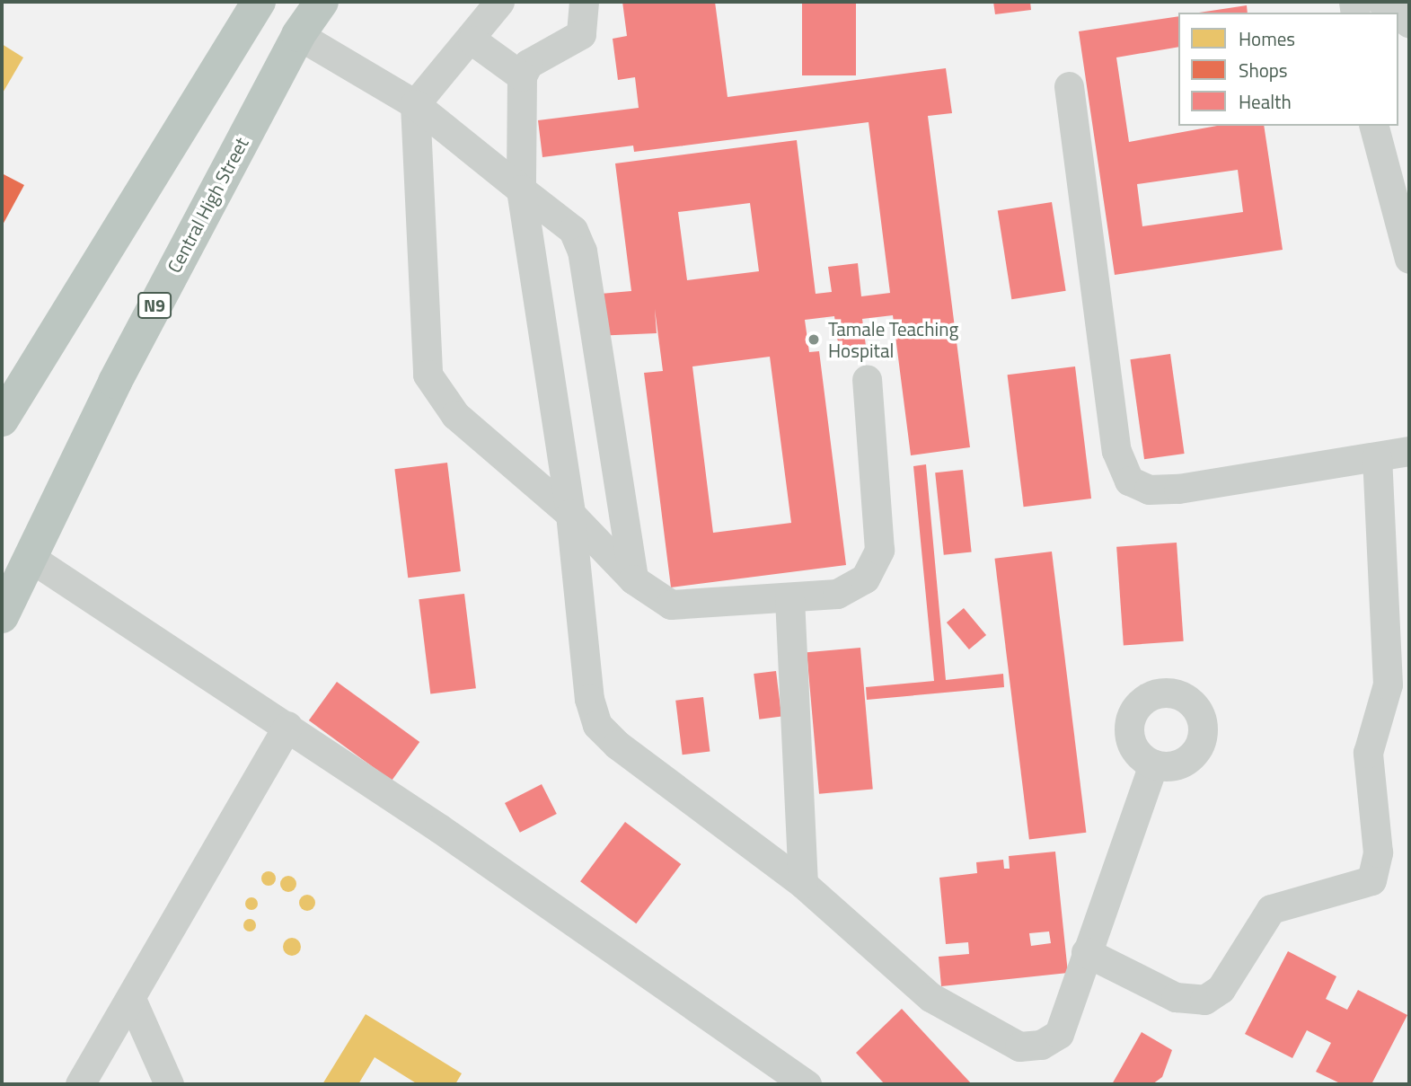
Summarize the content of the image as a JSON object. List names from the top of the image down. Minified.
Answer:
{"streets":{"highway":["Central High Street","N9"]},"places":["Tamale Teaching Hospital"],"legend":["Homes","Shops","Health"]}
